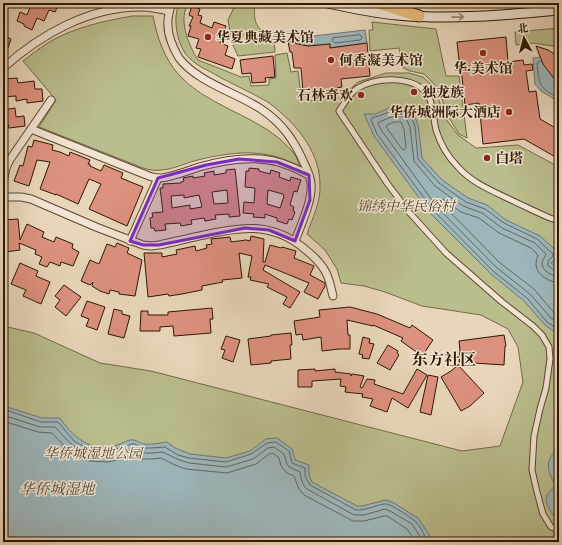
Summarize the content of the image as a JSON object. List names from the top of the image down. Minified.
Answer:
{"districts":["东方社区"],"water":["华侨城湿地"],"parks":["锦绣中华民俗村","华侨城湿地公园"],"places":["华夏典藏美术馆","华·美术馆","何香凝美术馆","独龙族","石林奇欢","华侨城洲际大酒店","白塔"],"north":"top"}
